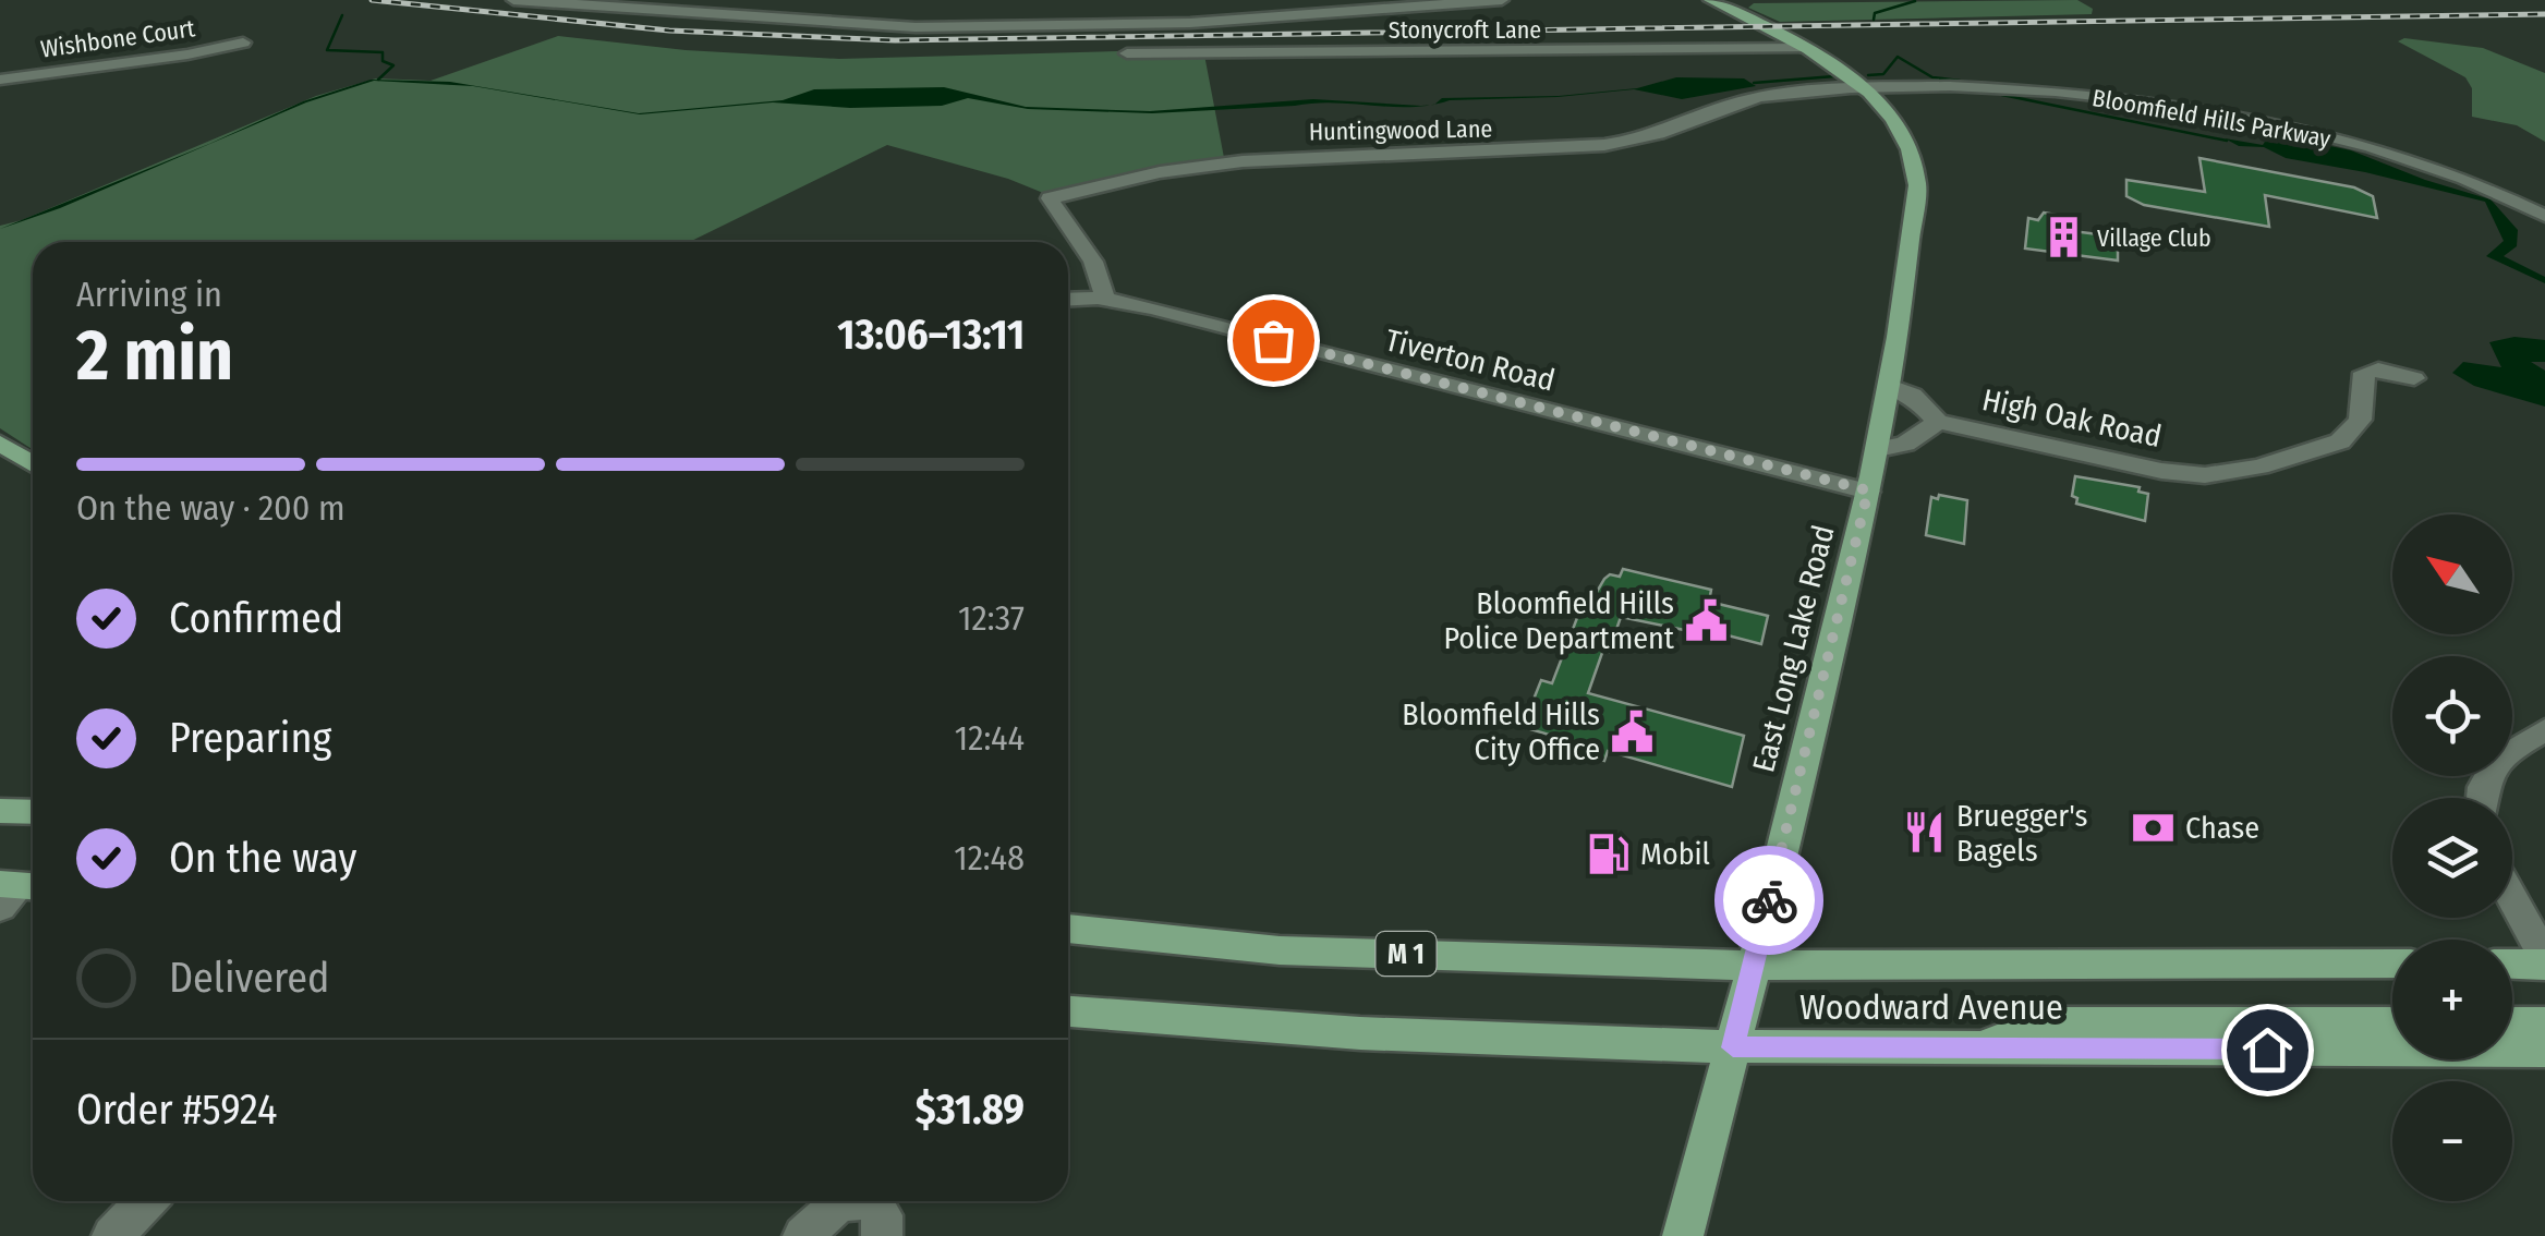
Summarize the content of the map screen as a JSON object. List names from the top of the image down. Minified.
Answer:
{"streets":{"main road":["East Long Lake Road","M 1","Woodward Avenue"],"street":["Stonycroft Lane","Wishbone Court","Bloomfield Hills Parkway","Huntingwood Lane","Tiverton Road","High Oak Road"]},"crossings":[["Stonycroft Lane","East Long Lake Road"],["Bloomfield Hills Parkway","Huntingwood Lane"],["Bloomfield Hills Parkway","East Long Lake Road"],["Huntingwood Lane","Tiverton Road"],["Huntingwood Lane","East Long Lake Road"],["Tiverton Road","East Long Lake Road"],["High Oak Road","East Long Lake Road"],["East Long Lake Road","Woodward Avenue"]],"places":{"building":["Village Club"],"public building":["Bloomfield Hills Police Department","Bloomfield Hills City Office"],"bank":["Chase"],"restaurant":["Bruegger's Bagels"],"fuel station":["Mobil"]},"north":"top left","page":{"heading":["2 min","Arriving in","13:06–13:11"],"panel":["Order #5924","$31.89"],"bar":"On the way · 200 m","map_buttons":["+","−"],"list":[["Confirmed","12:37"],["Preparing","12:44"],["On the way","12:48"],"Delivered"]}}
